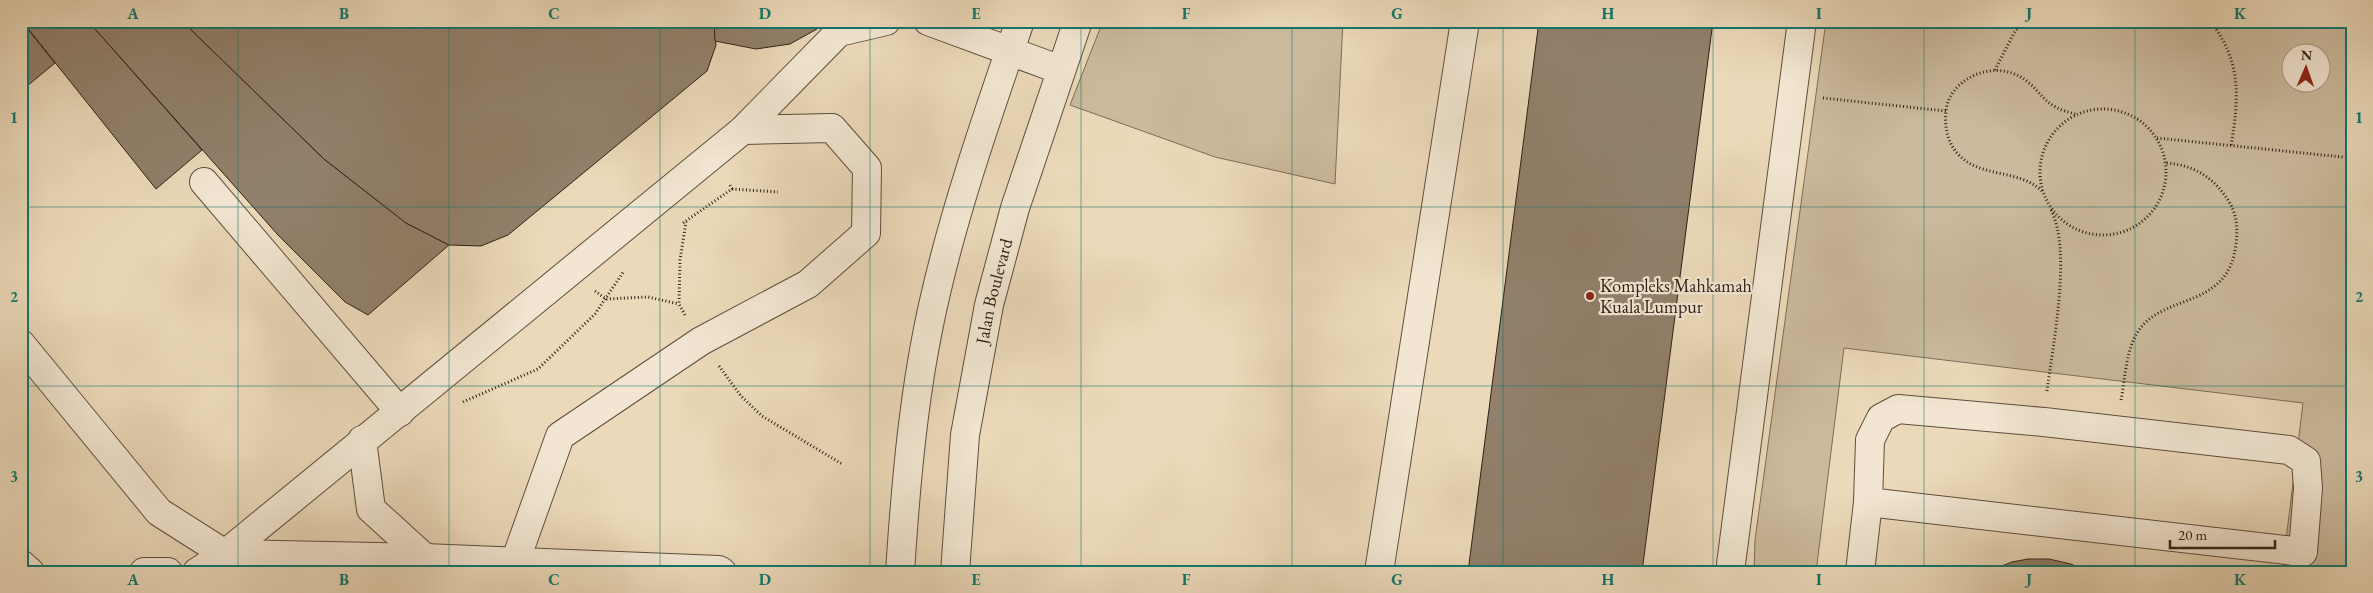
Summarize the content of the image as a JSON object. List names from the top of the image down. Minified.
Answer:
{"streets":{"street":["Jalan Boulevard"]},"places":["Kompleks Mahkamah Kuala Lumpur"],"scale_bar":"20 m","north":"top","grid":{"columns":["A","B","C","D","E","F","G","H","I","J","K"],"rows":["1","2","3"]}}
